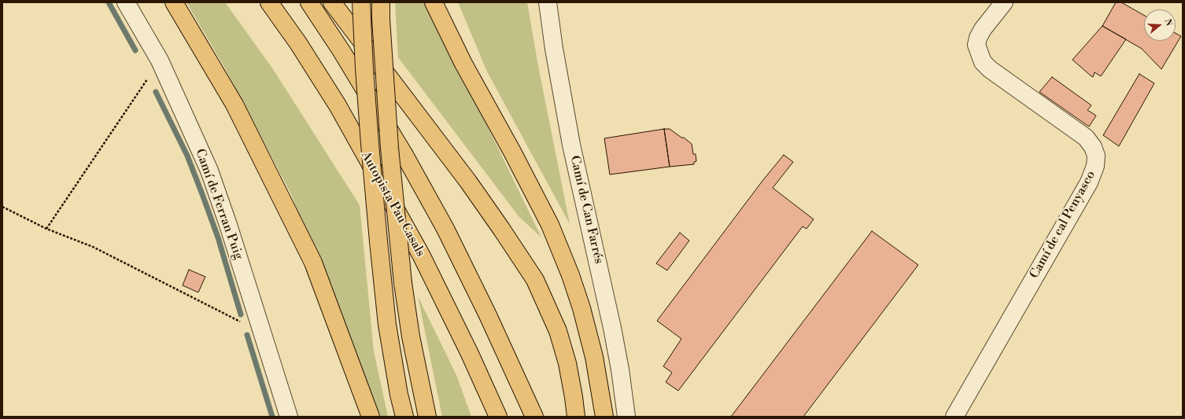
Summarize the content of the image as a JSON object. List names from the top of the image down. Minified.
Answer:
{"streets":{"highway":["Autopista Pau Casals"],"street":["Camí de Ferran Puig","Camí de Can Farrés","Camí de cal Penyasco"]},"north":"right"}
